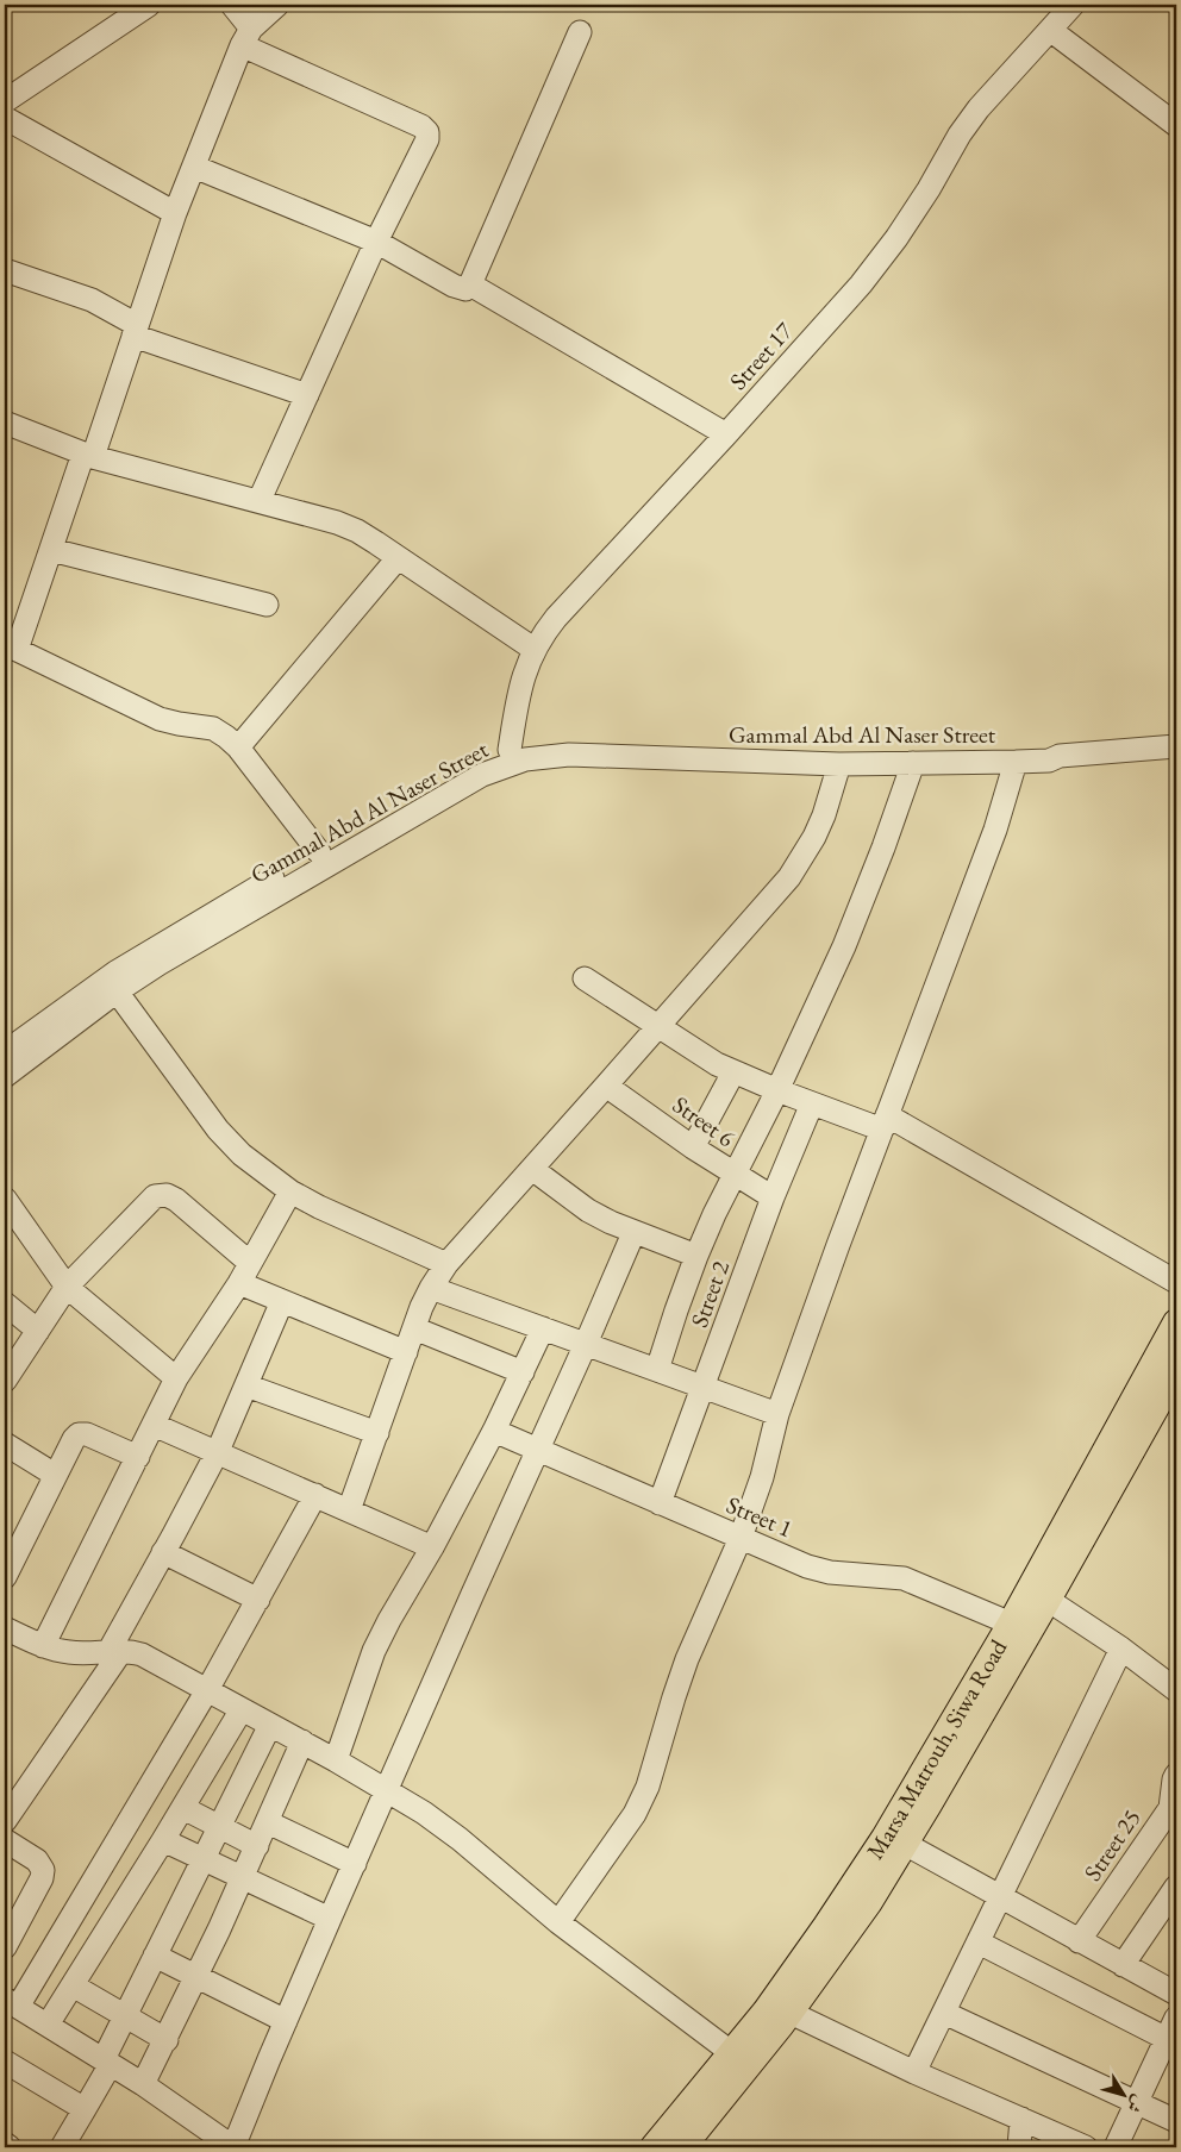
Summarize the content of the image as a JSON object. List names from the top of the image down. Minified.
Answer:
{"streets":{"main road":["Marsa Matrouh, Siwa Road"],"street":["Street 17","Gammal Abd Al Naser Street","Street 6","Street 2","Street 1","Street 25"]},"crossings":[["Street 17","Gammal Abd Al Naser Street"],["Street 6","Street 2"],["Street 2","Street 1"],["Street 1","Marsa Matrouh, Siwa Road"]],"north":"bottom right"}
